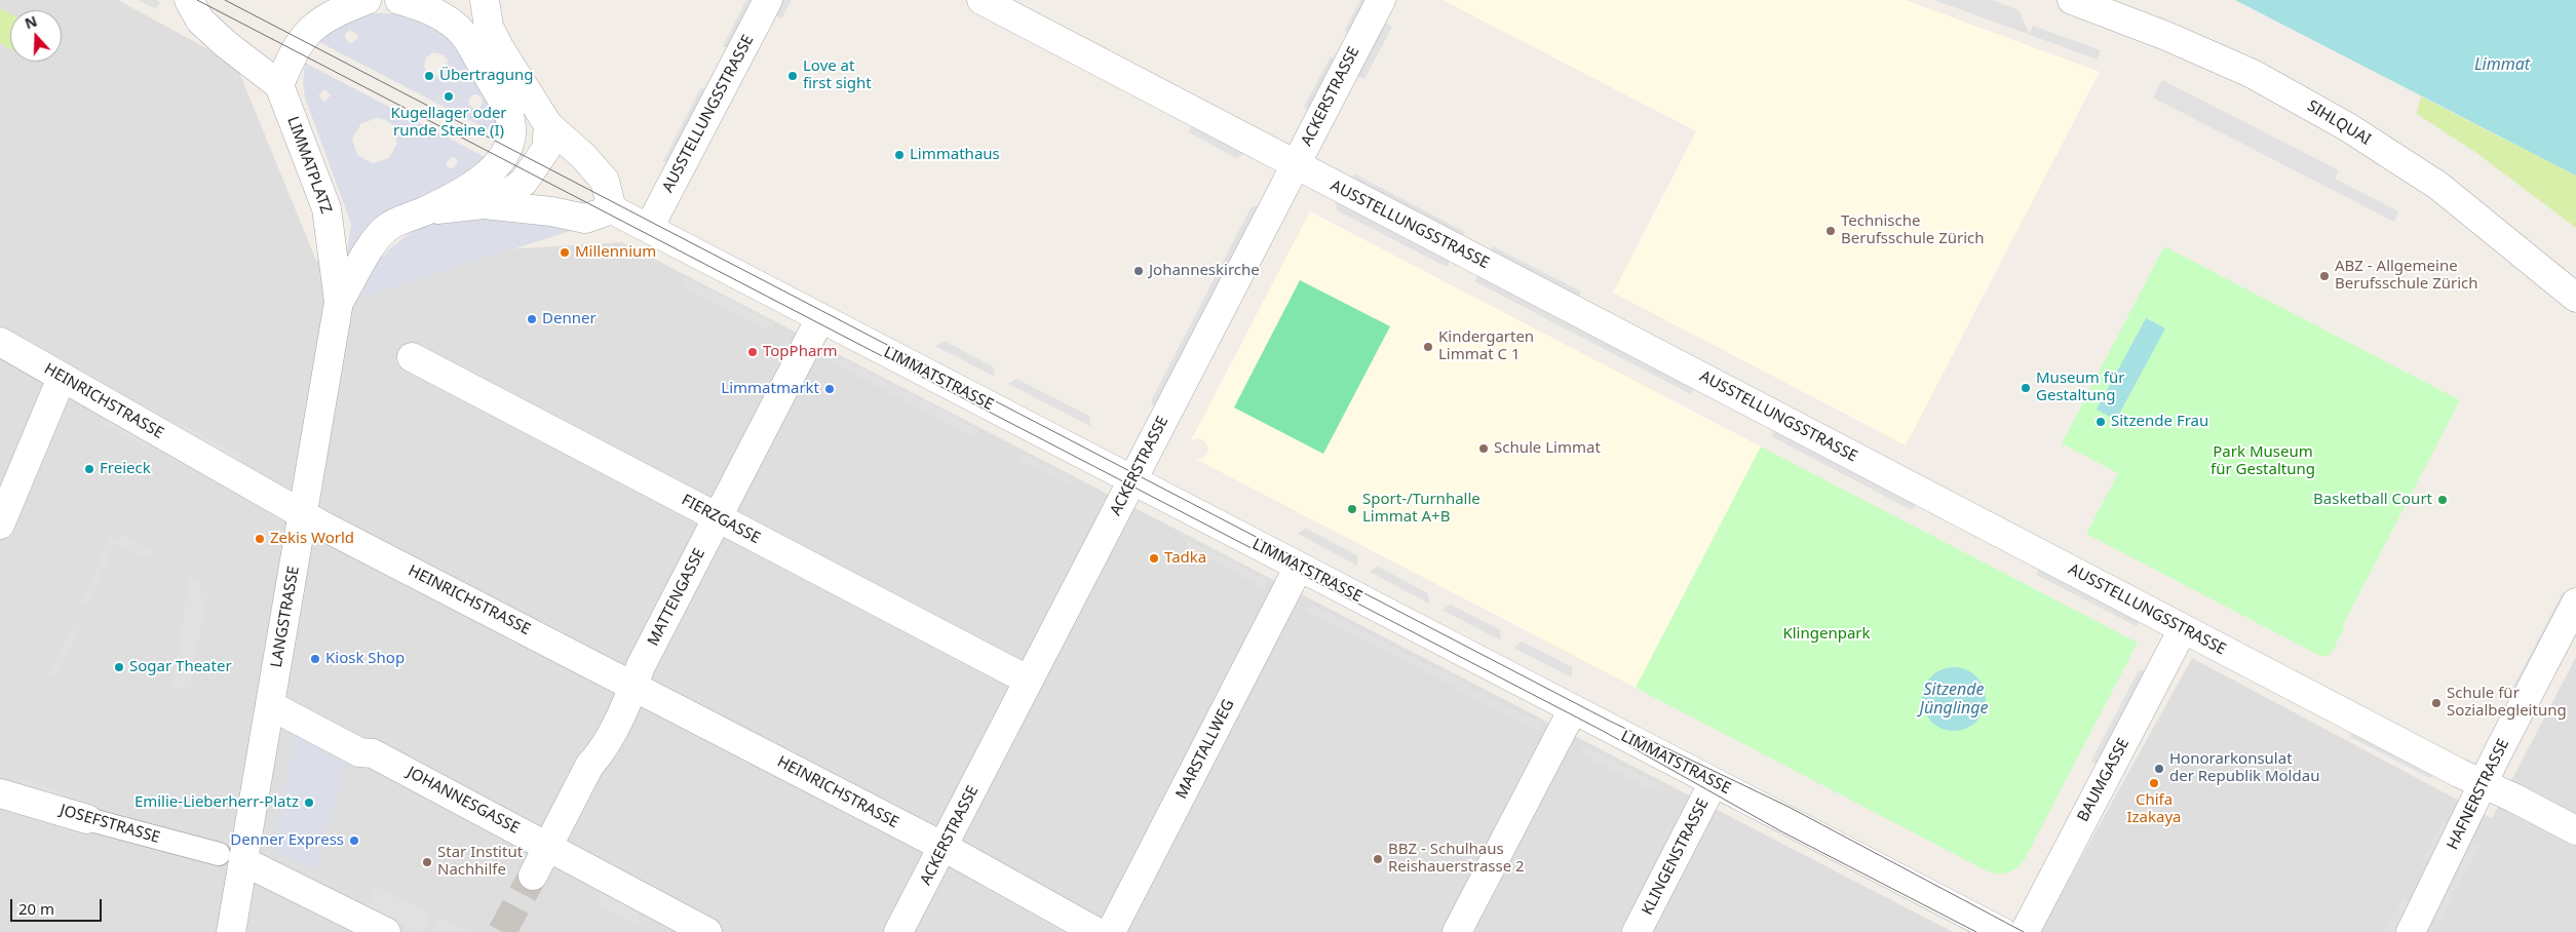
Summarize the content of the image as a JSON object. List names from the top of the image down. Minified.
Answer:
{"streets":{"street":["ACKERSTRASSE","AUSSTELLUNGSSTRASSE","SIHLQUAI","LIMMATPLATZ","LIMMATSTRASSE","HEINRICHSTRASSE","FIERZGASSE","MATTENGASSE","LANGSTRASSE","MARSTALLWEG","BAUMGASSE","HAFNERSTRASSE","JOHANNESGASSE","JOSEFSTRASSE","KLINGENSTRASSE"]},"crossings":[["ACKERSTRASSE","AUSSTELLUNGSSTRASSE"],["ACKERSTRASSE","LIMMATSTRASSE"],["ACKERSTRASSE","HEINRICHSTRASSE"],["ACKERSTRASSE","FIERZGASSE"],["AUSSTELLUNGSSTRASSE","LIMMATSTRASSE"],["AUSSTELLUNGSSTRASSE","BAUMGASSE"],["AUSSTELLUNGSSTRASSE","HAFNERSTRASSE"],["LIMMATPLATZ","LANGSTRASSE"],["LIMMATSTRASSE","MATTENGASSE"],["LIMMATSTRASSE","MARSTALLWEG"],["LIMMATSTRASSE","KLINGENSTRASSE"],["HEINRICHSTRASSE","MATTENGASSE"],["HEINRICHSTRASSE","LANGSTRASSE"],["FIERZGASSE","MATTENGASSE"],["MATTENGASSE","JOHANNESGASSE"],["LANGSTRASSE","JOHANNESGASSE"],["LANGSTRASSE","JOSEFSTRASSE"]],"water":["Limmat","Sitzende Jünglinge"],"parks":["Park Museum für Gestaltung","Klingenpark"],"places":["Übertragung","Love at first sight","Kugellager oder runde Steine (I)","Limmathaus","Technische Berufsschule Zürich","Millennium","Johanneskirche","ABZ - Allgemeine Berufsschule Zürich","Denner","Kindergarten Limmat C 1","TopPharm","Museum für Gestaltung","Limmatmarkt","Sitzende Frau","Schule Limmat","Freieck","Basketball Court","Sport-/Turnhalle Limmat A+B","Zekis World","Tadka","Kiosk Shop","Sogar Theater","Schule für Sozialbegleitung","Honorarkonsulat der Republik Moldau","Chifa Izakaya","Emilie-Lieberherr-Platz","Denner Express","BBZ - Schulhaus Reishauerstrasse 2","Star Institut Nachhilfe"],"scale_bar":"20 m","north":"top"}
